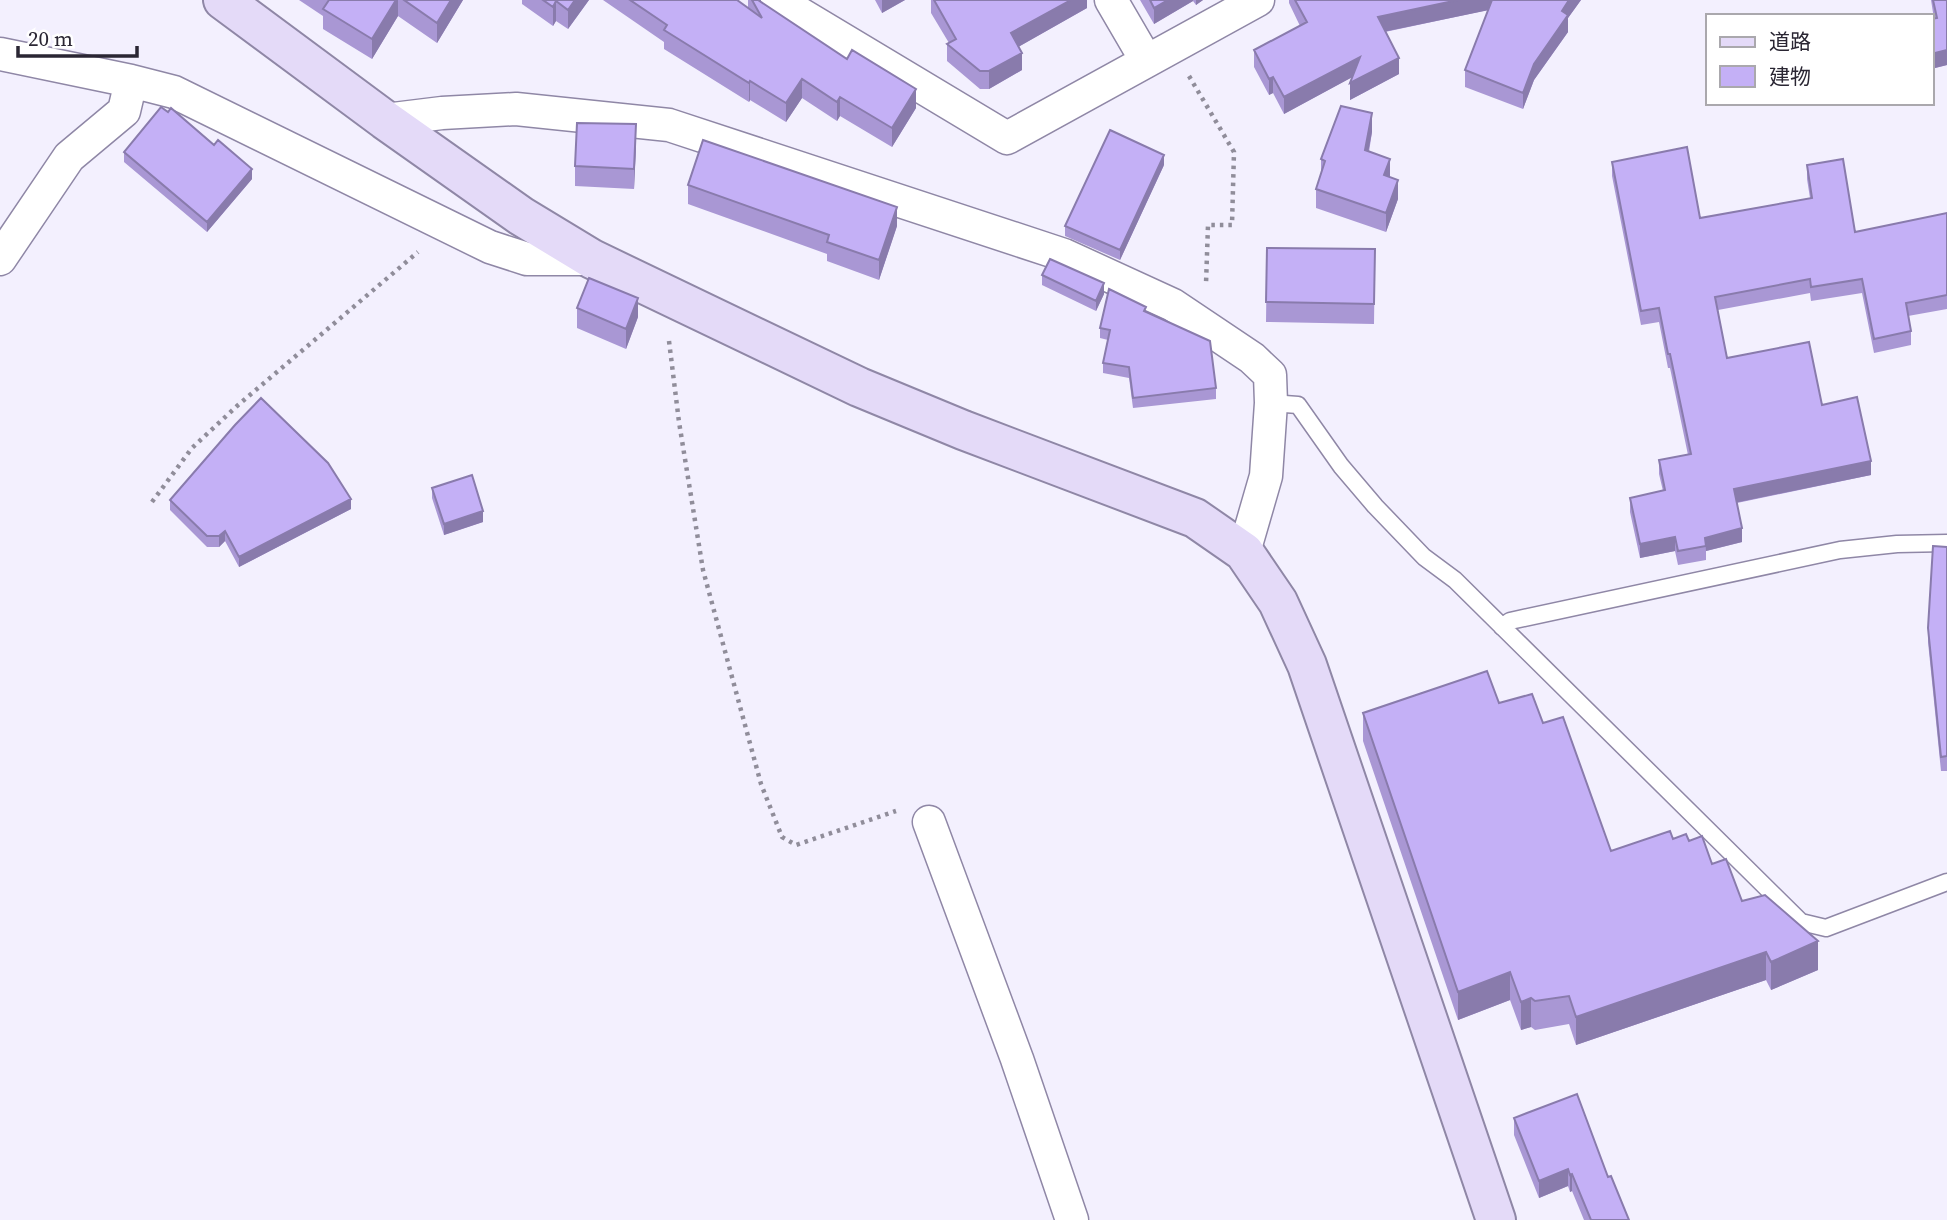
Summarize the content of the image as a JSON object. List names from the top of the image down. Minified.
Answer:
{"legend":["道路","建物"],"scale_bar":"20 m"}
